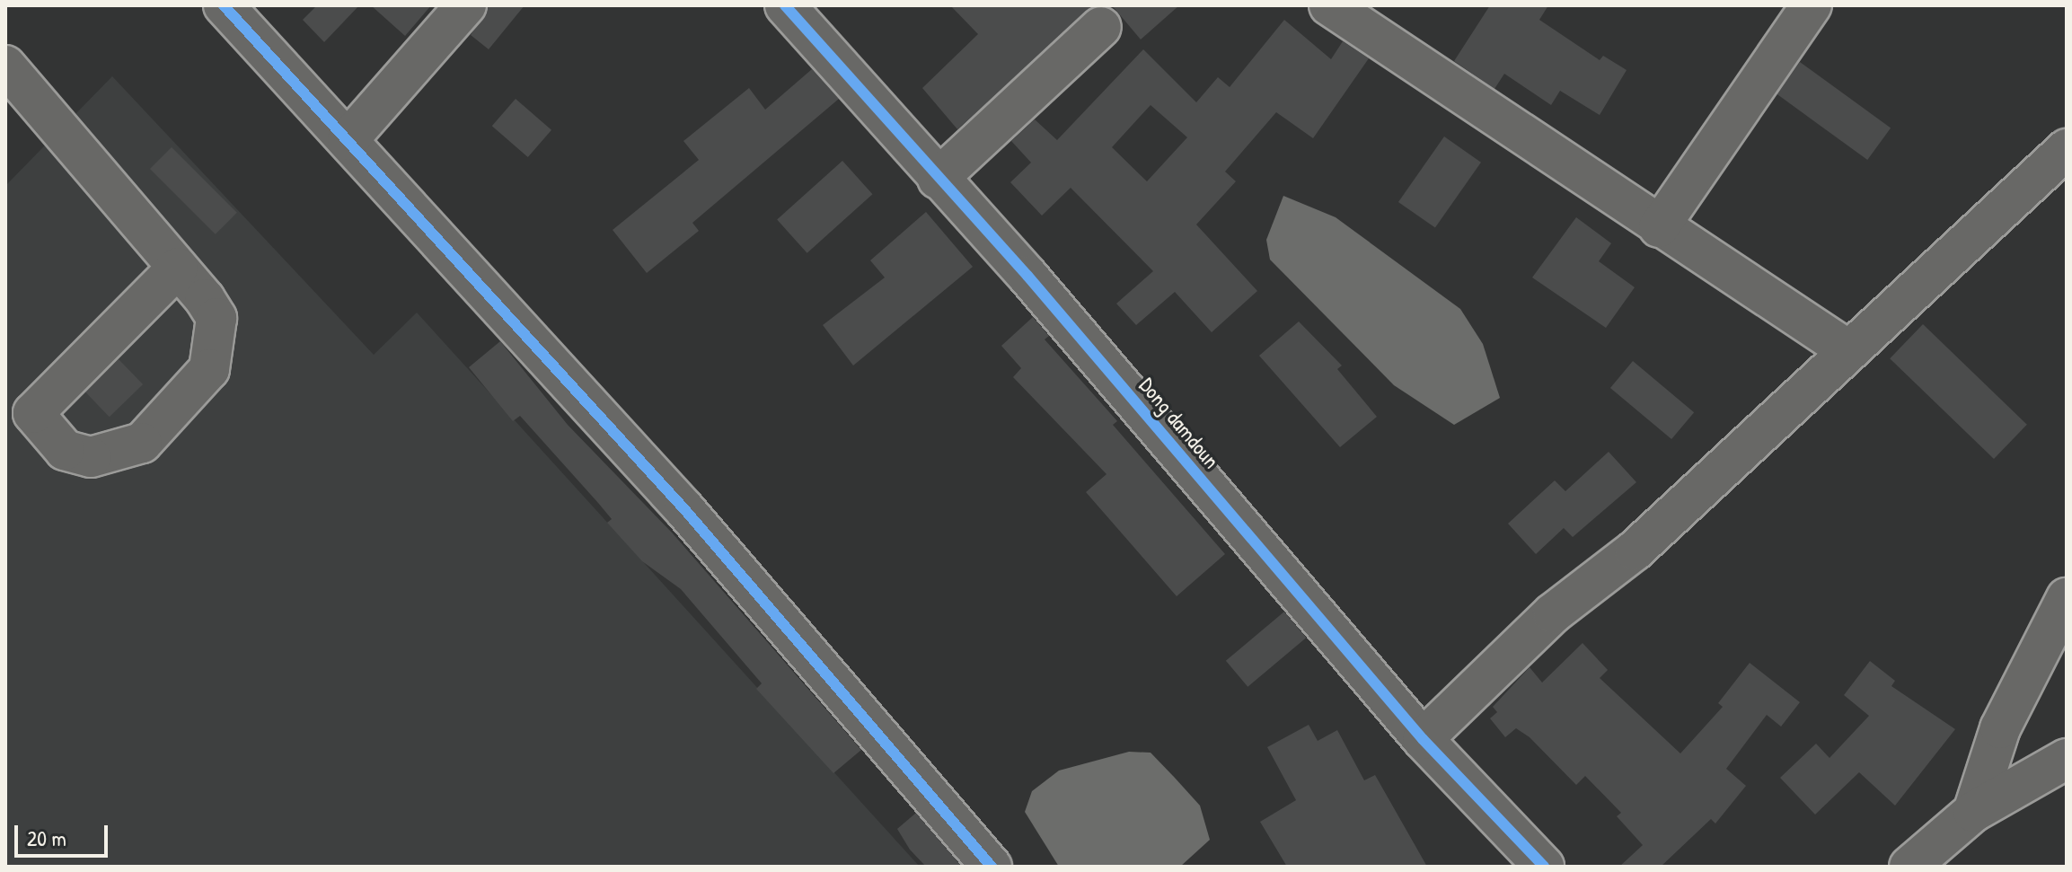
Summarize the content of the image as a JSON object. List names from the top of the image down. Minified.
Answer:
{"streets":{"street":["Dong damdoun"]},"scale_bar":"20 m"}
